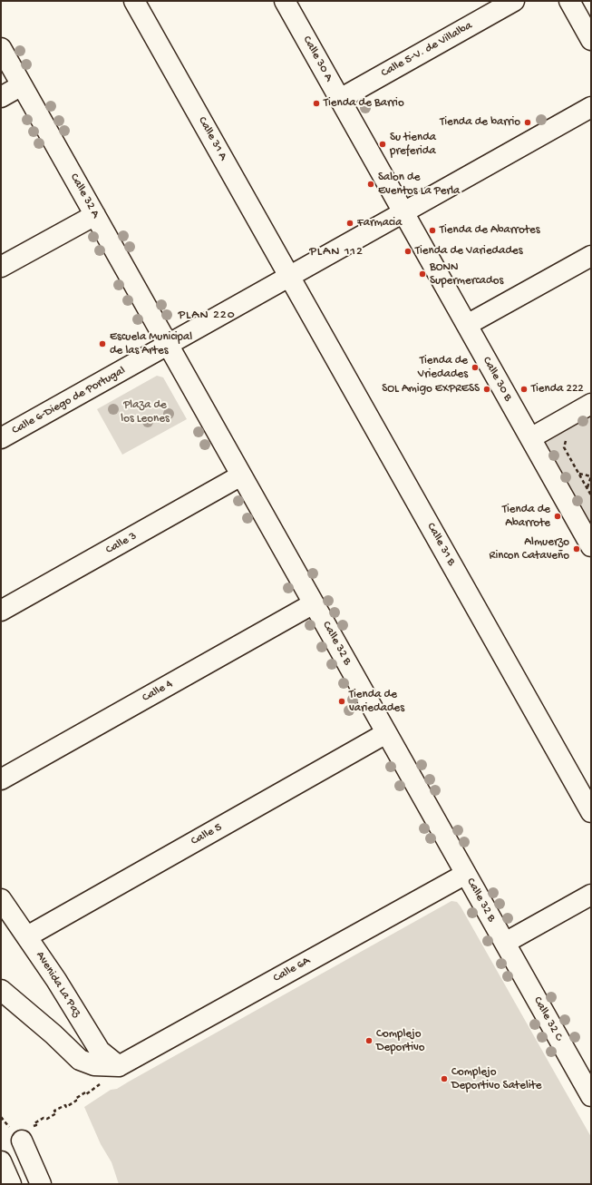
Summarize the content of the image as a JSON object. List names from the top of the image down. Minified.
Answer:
{"streets":{"street":["Calle 5-V. de Villalba","Calle 30 A","Calle 31 A","Calle 32 A","Calle 30 B","Calle 6-Diego de Portugal","Calle 3","Calle 31 B","Calle 32 B","Calle 4","Calle 5","Calle 6A","Avenida La Paz","Calle 32 C"]},"crossings":[["Calle 5-V. de Villalba","Calle 30 A"],["Calle 30 A","Calle 30 B"],["Calle 30 A","Calle 6-Diego de Portugal"],["Calle 31 A","Calle 6-Diego de Portugal"],["Calle 31 A","Calle 31 B"],["Calle 32 A","Calle 6-Diego de Portugal"],["Calle 32 A","Calle 32 B"],["Calle 30 B","Calle 6-Diego de Portugal"],["Calle 6-Diego de Portugal","Calle 31 B"],["Calle 6-Diego de Portugal","Calle 32 B"],["Calle 3","Calle 32 B"],["Calle 32 B","Calle 4"],["Calle 32 B","Calle 5"],["Calle 32 B","Calle 6A"],["Calle 32 B","Calle 32 C"],["Calle 5","Avenida La Paz"],["Calle 6A","Avenida La Paz"]],"districts":["PLAN 112","PLAN 220"],"parks":["Plaza de los Leones"],"places":["Tienda de Barrio","Tienda de barrio","Su tienda preferida","Salon de Eventos La Perla","Farmacia","Tienda de Abarrotes","Tienda de Variedades","BONN Supermercados","Escuela Municipal de las Artes","Tienda de Vriedades","SOL Amigo EXPRESS","Tienda 222","Tienda de Abarrote","Almuerzo Rincon Cataveño","Tienda de variedades","Complejo Deportivo","Complejo Deportivo Satelite"]}
